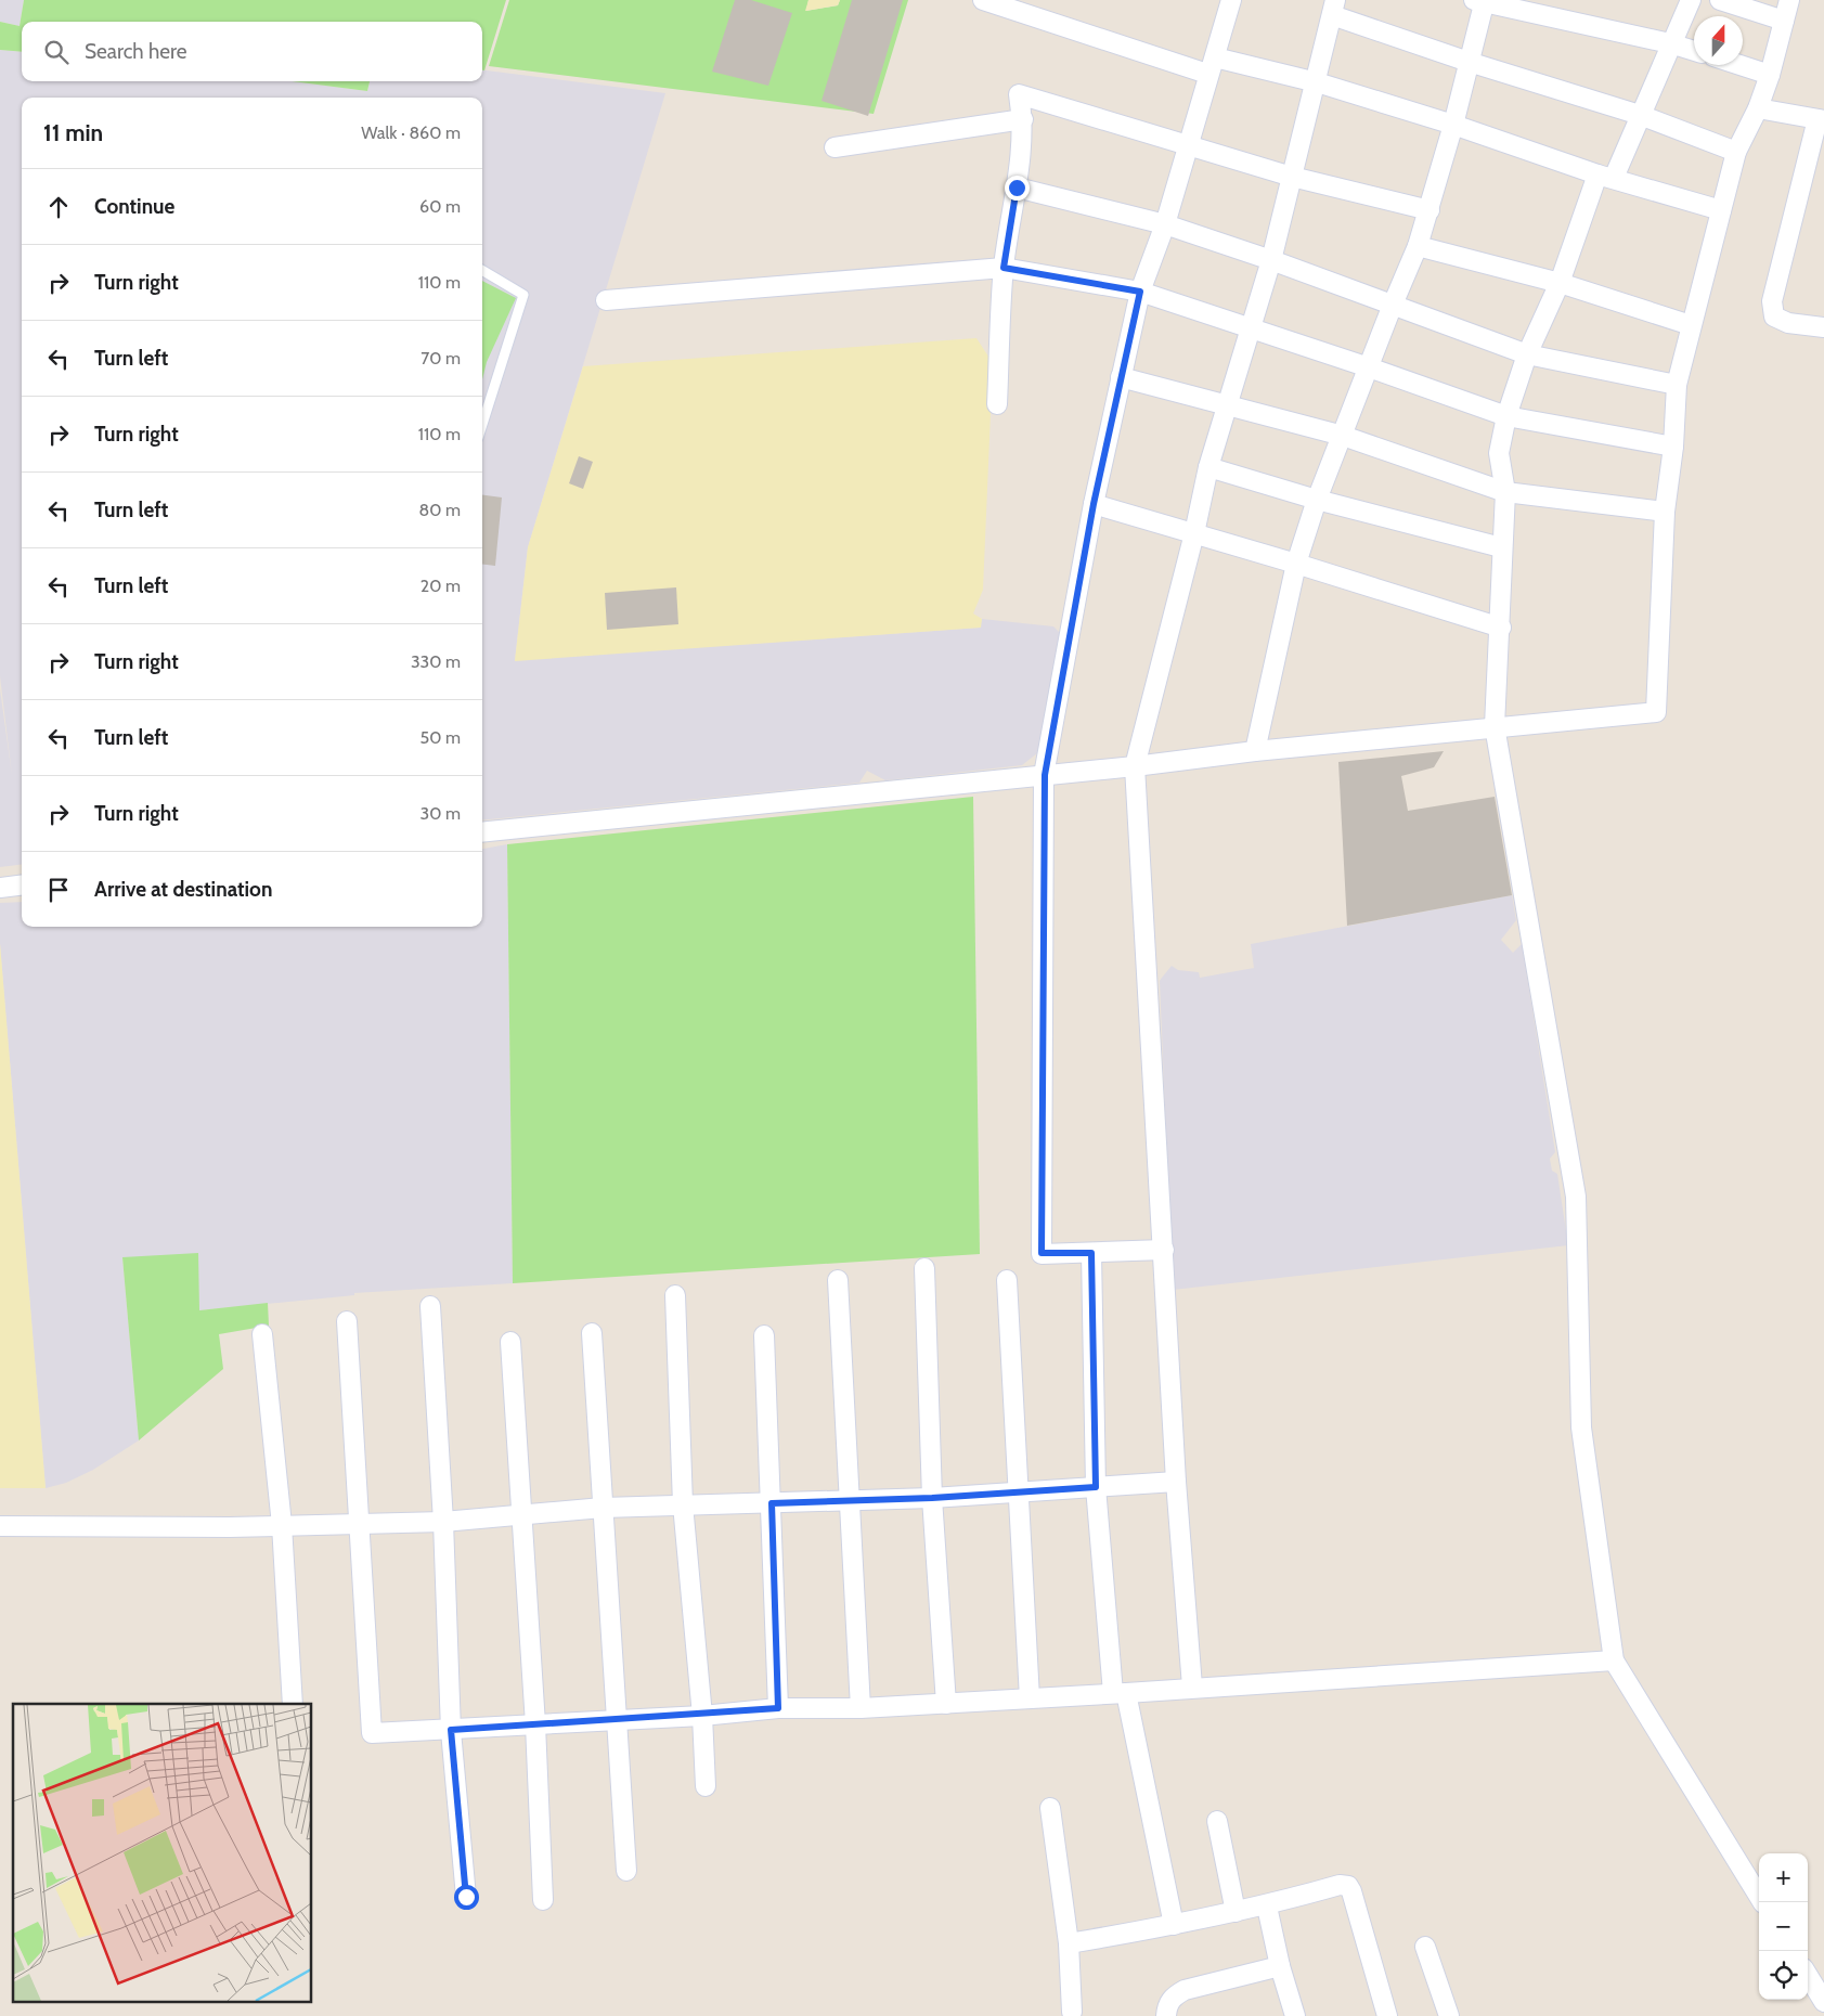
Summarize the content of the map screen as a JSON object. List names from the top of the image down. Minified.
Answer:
{"north":"top","page":{"search":"Search here","heading":["11 min","Walk · 860 m"],"list":[["Continue","60 m"],["Turn right","110 m"],["Turn left","70 m"],["Turn right","110 m"],["Turn left","80 m"],["Turn left","20 m"],["Turn right","330 m"],["Turn left","50 m"],["Turn right","30 m"],"Arrive at destination"],"map_buttons":["+","−"]}}
